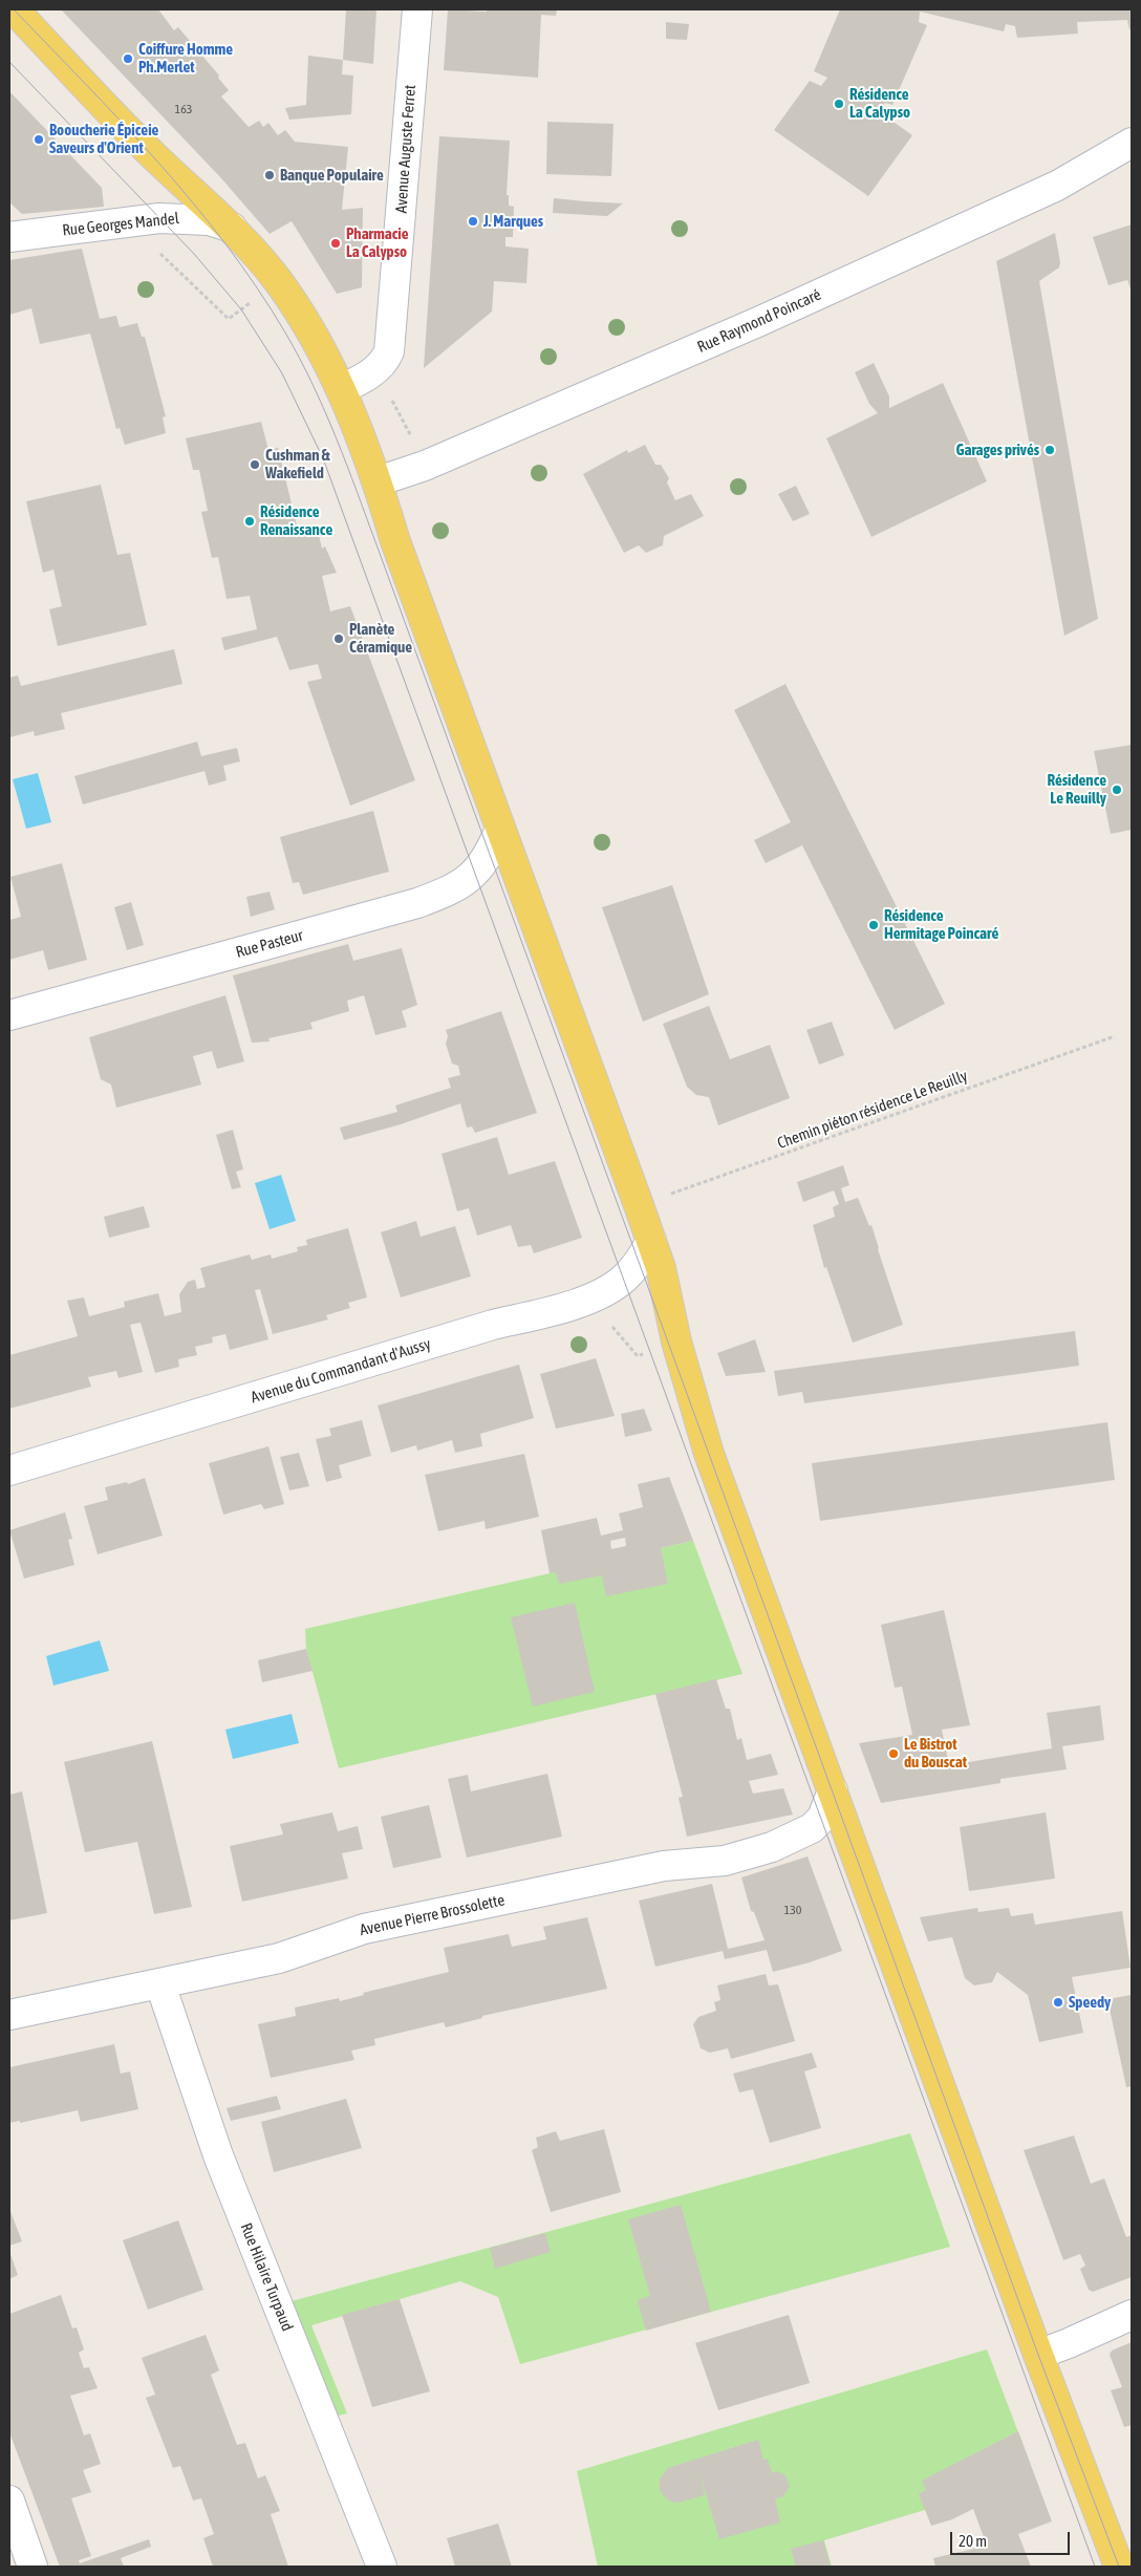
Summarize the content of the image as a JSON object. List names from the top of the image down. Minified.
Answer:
{"streets":{"street":["Avenue Auguste Ferret","Rue Georges Mandel","Rue Raymond Poincaré","Rue Pasteur","Avenue du Commandant d'Aussy","Avenue Pierre Brossolette","Rue Hilaire Turpaud"],"path":["Chemin piéton résidence Le Reuilly"]},"crossings":[["Avenue Pierre Brossolette","Rue Hilaire Turpaud"]],"places":["Coiffure Homme Ph.Merlet","Résidence La Calypso","Booucherie Épiceie Saveurs d'Orient","Banque Populaire","J. Marques","Pharmacie La Calypso","Garages privés","Cushman & Wakefield","Résidence Renaissance","Planète Céramique","Résidence Le Reuilly","Résidence Hermitage Poincaré","Le Bistrot du Bouscat","Speedy"],"house_numbers":["163","130"],"scale_bar":"20 m"}
